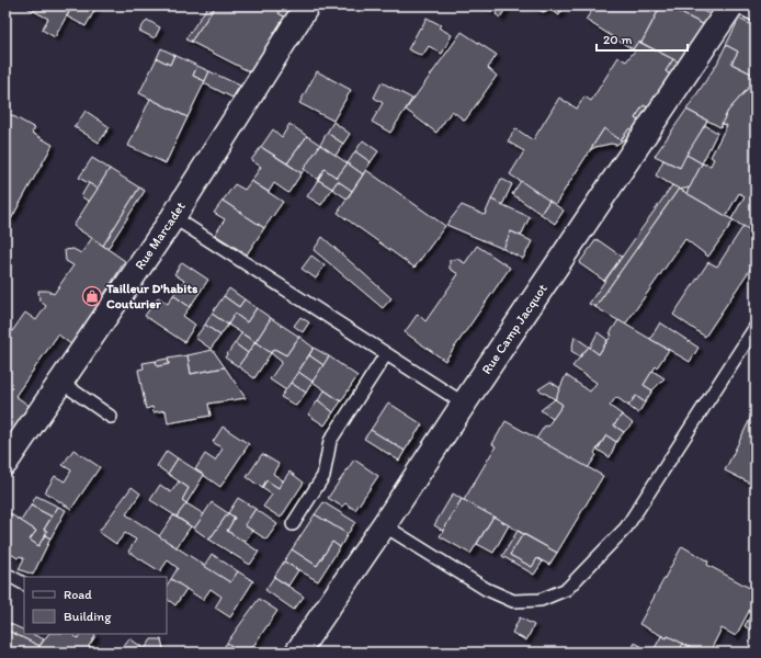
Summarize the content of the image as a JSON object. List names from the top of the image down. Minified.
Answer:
{"streets":{"street":["Rue Marcadet","Rue Camp Jacquot"]},"places":{"shop":["Tailleur D'habits Couturier"]},"legend":["Road","Building"],"scale_bar":"20 m"}
